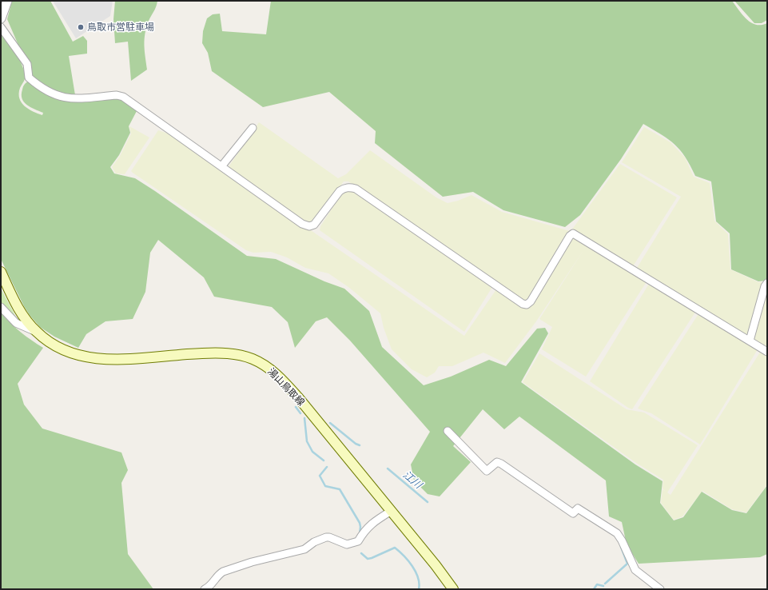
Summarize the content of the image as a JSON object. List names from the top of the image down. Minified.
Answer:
{"streets":{"main road":["湯山鳥取線"]},"water":["江川"],"places":["鳥取市営駐車場"]}
